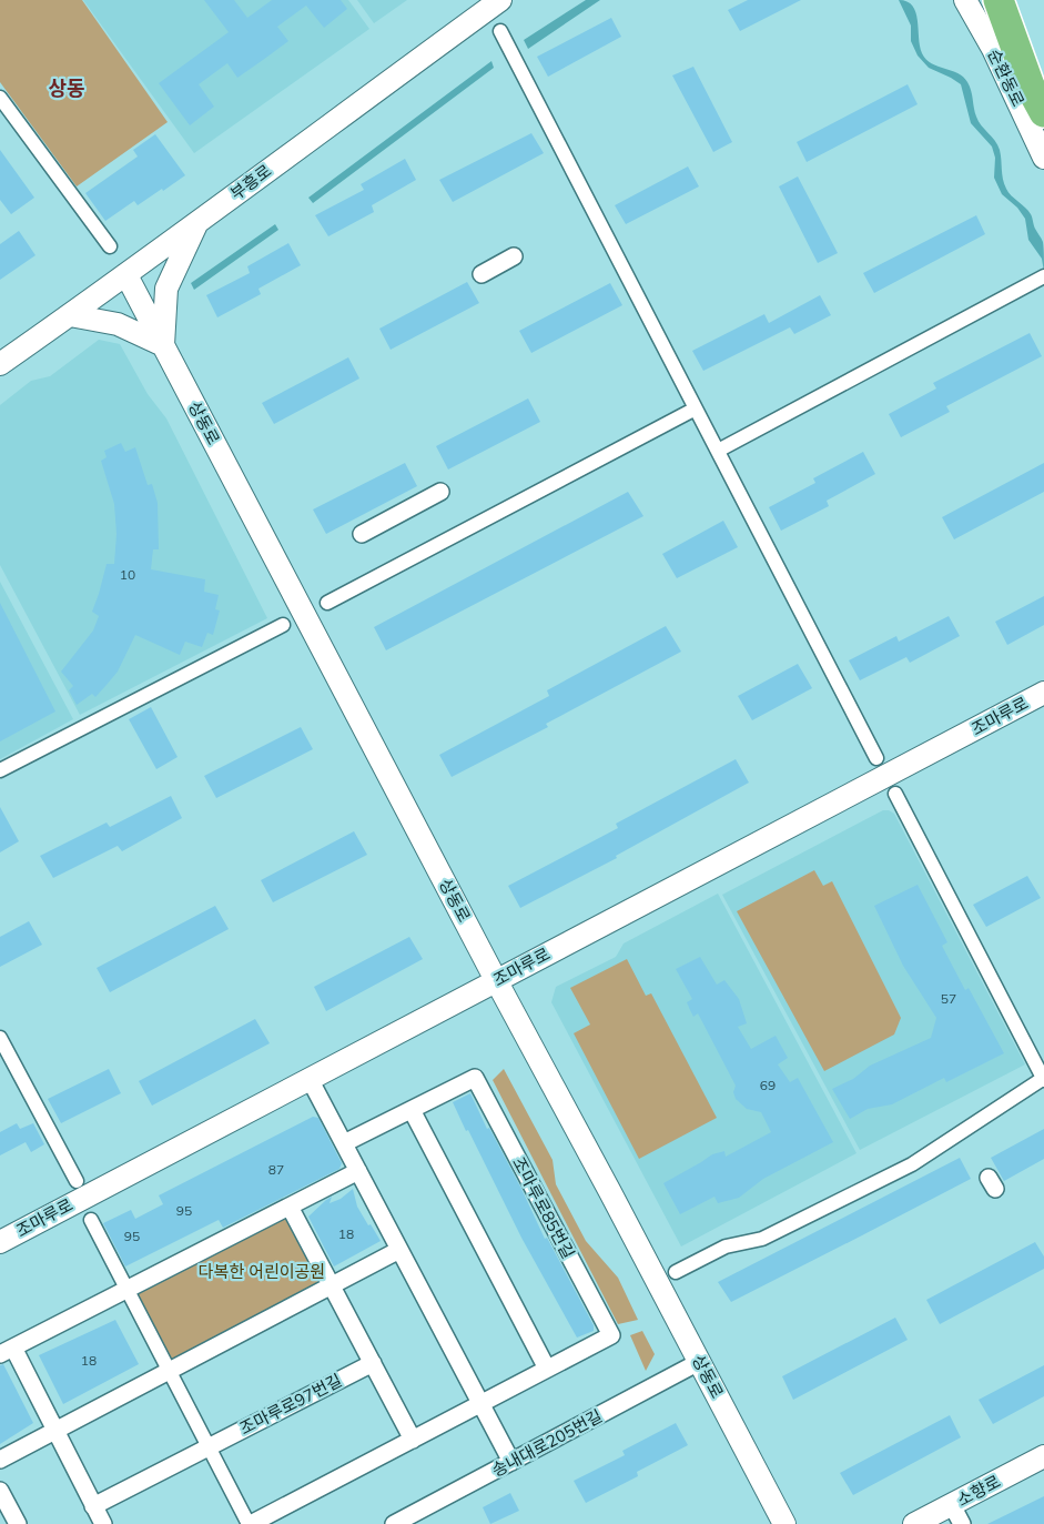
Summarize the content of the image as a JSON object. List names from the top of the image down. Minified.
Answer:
{"streets":{"street":["순환동로","부흥로","상동로","조마루로","조마루로85번길","조마루로97번길","송내대로205번길","소향로"]},"crossings":[["부흥로","상동로"],["상동로","조마루로"],["상동로","송내대로205번길"]],"districts":["상동"],"parks":["다복한 어린이공원"],"house_numbers":["10","57","69","87","95","18","95","18"]}
